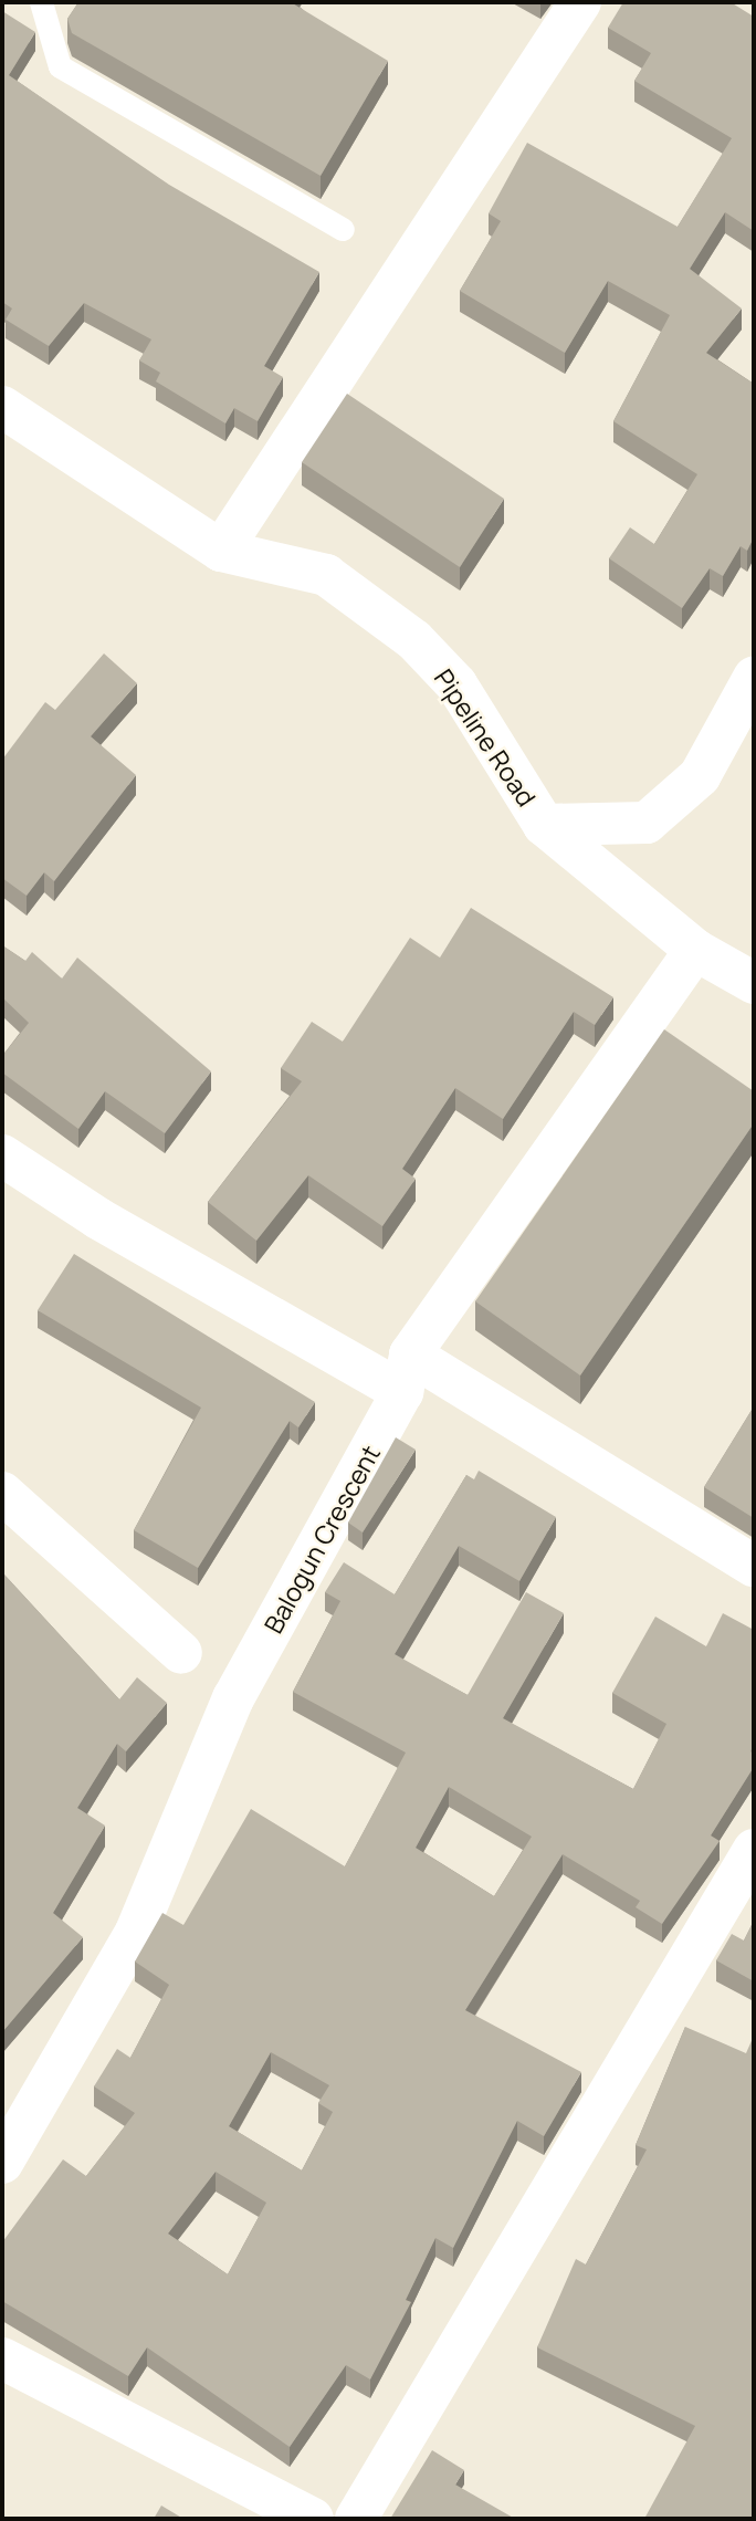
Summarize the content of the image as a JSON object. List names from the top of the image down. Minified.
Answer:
{"streets":{"street":["Pipeline Road","Balogun Crescent"]},"crossings":[["Pipeline Road","Balogun Crescent"]]}
